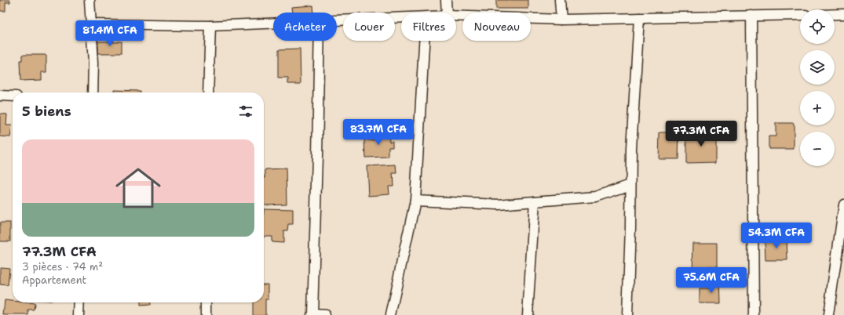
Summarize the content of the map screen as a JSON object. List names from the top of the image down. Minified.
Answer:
{"page":{"map_buttons":["+","−"],"chip":["Acheter","Louer","Filtres","Nouveau"],"price":["81.4M CFA","83.7M CFA","77.3M CFA","54.3M CFA","75.6M CFA"],"heading":"5 biens","list":[{"name":"77.3M CFA","note":"3 pièces · 74 m² · Appartement"}]}}
